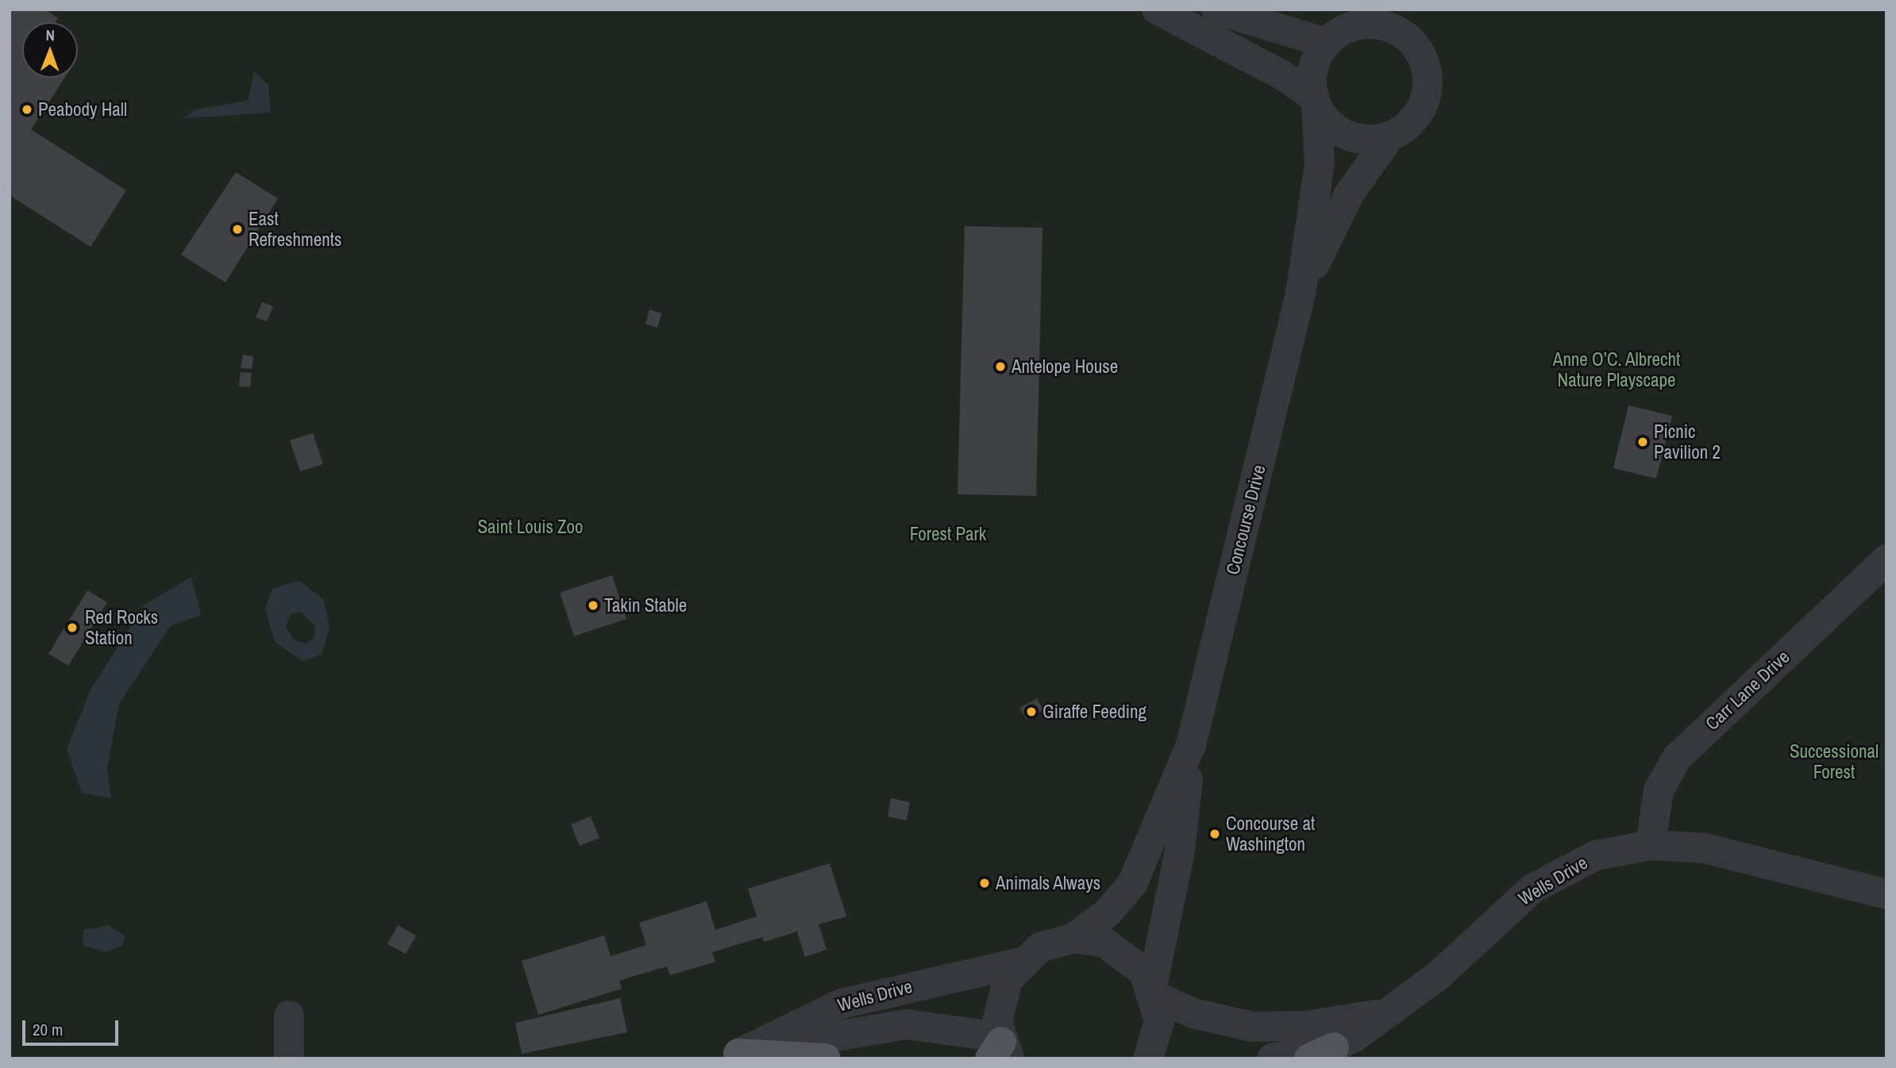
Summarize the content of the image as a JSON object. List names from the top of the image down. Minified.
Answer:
{"streets":{"street":["Concourse Drive","Carr Lane Drive","Wells Drive"]},"crossings":[["Concourse Drive","Wells Drive"],["Carr Lane Drive","Wells Drive"]],"parks":["Anne O’C. Albrecht Nature Playscape","Saint Louis Zoo","Forest Park","Successional Forest"],"places":["Peabody Hall","East Refreshments","Antelope House","Picnic Pavilion 2","Takin Stable","Red Rocks Station","Giraffe Feeding","Concourse at Washington","Animals Always"],"scale_bar":"20 m","north":"top"}
